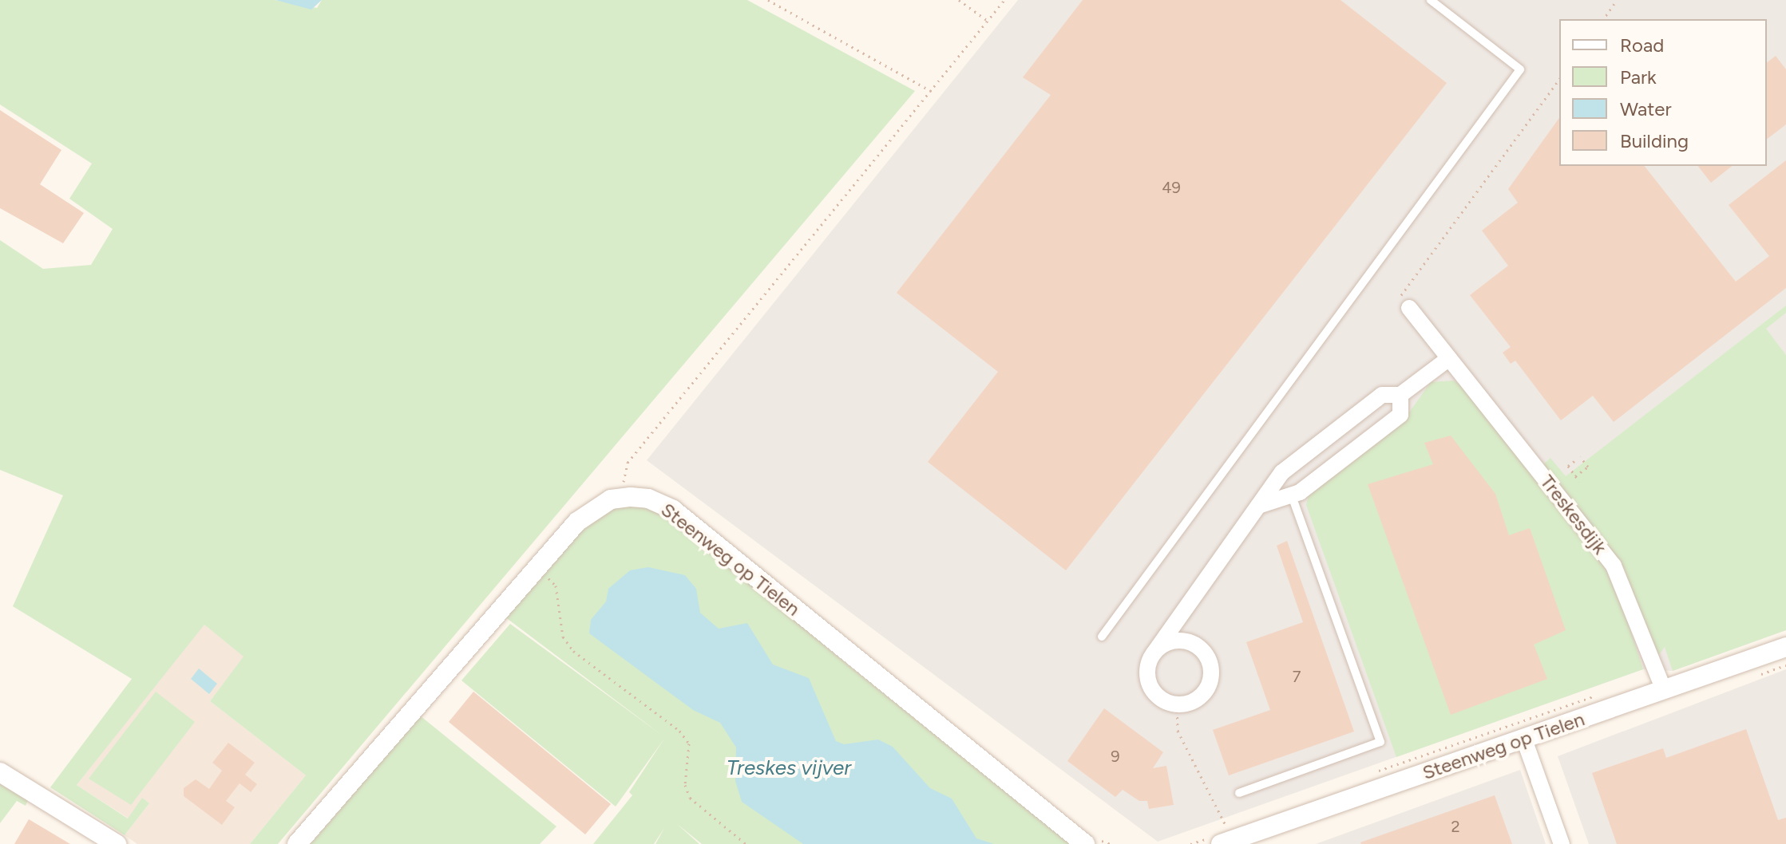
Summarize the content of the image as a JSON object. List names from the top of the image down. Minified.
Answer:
{"streets":{"street":["Treskesdijk","Steenweg op Tielen"]},"crossings":[["Treskesdijk","Steenweg op Tielen"]],"water":["Treskes vijver"],"house_numbers":["49","7","9","2"],"legend":["Road","Park","Water","Building"]}
